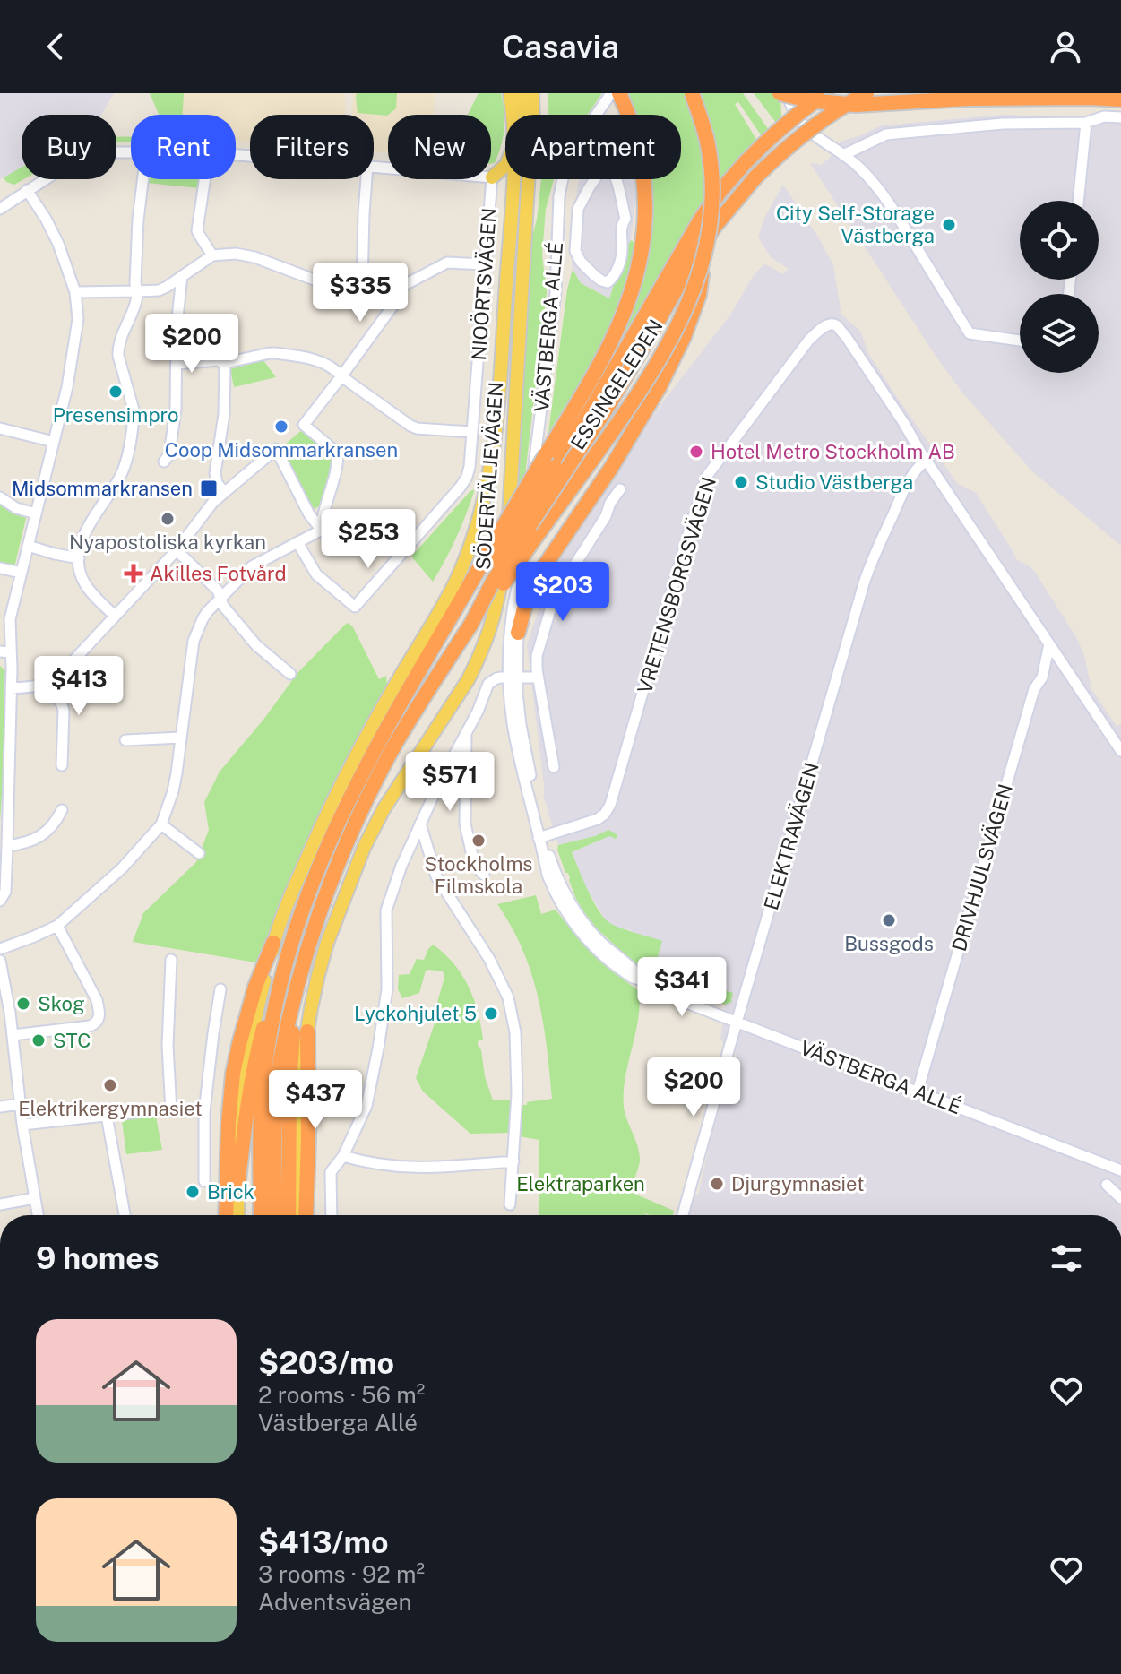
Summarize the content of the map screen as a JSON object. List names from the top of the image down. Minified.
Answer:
{"streets":{"highway":["ESSINGELEDEN"],"main road":["SÖDERTÄLJEVÄGEN"],"street":["NIOÖRTSVÄGEN","VÄSTBERGA ALLÉ","VRETENSBORGSVÄGEN","ELEKTRAVÄGEN","DRIVHJULSVÄGEN"]},"crossings":[["VÄSTBERGA ALLÉ","VRETENSBORGSVÄGEN"],["VÄSTBERGA ALLÉ","ELEKTRAVÄGEN"],["VÄSTBERGA ALLÉ","DRIVHJULSVÄGEN"],["VRETENSBORGSVÄGEN","ELEKTRAVÄGEN"]],"parks":["Elektraparken"],"places":{"other":["City Self-Storage Västberga","Presensimpro","Coop Midsommarkransen","Hotel Metro Stockholm AB","Studio Västberga","Nyapostoliska kyrkan","Stockholms Filmskola","Bussgods","Skog","Lyckohjulet 5","STC","Elektrikergymnasiet","Djurgymnasiet","Brick"],"transit":["Midsommarkransen"],"health":["Akilles Fotvård"]},"page":{"header":"Casavia","chip":["Buy","Rent","Filters","New","Apartment"],"price":["$335","$200","$253","$203","$413","$571","$341","$200","$437"],"heading":"9 homes","list":[{"name":"$203/mo","note":"2 rooms · 56 m² · Västberga Allé"},{"name":"$413/mo","note":"3 rooms · 92 m² · Adventsvägen"}]}}
